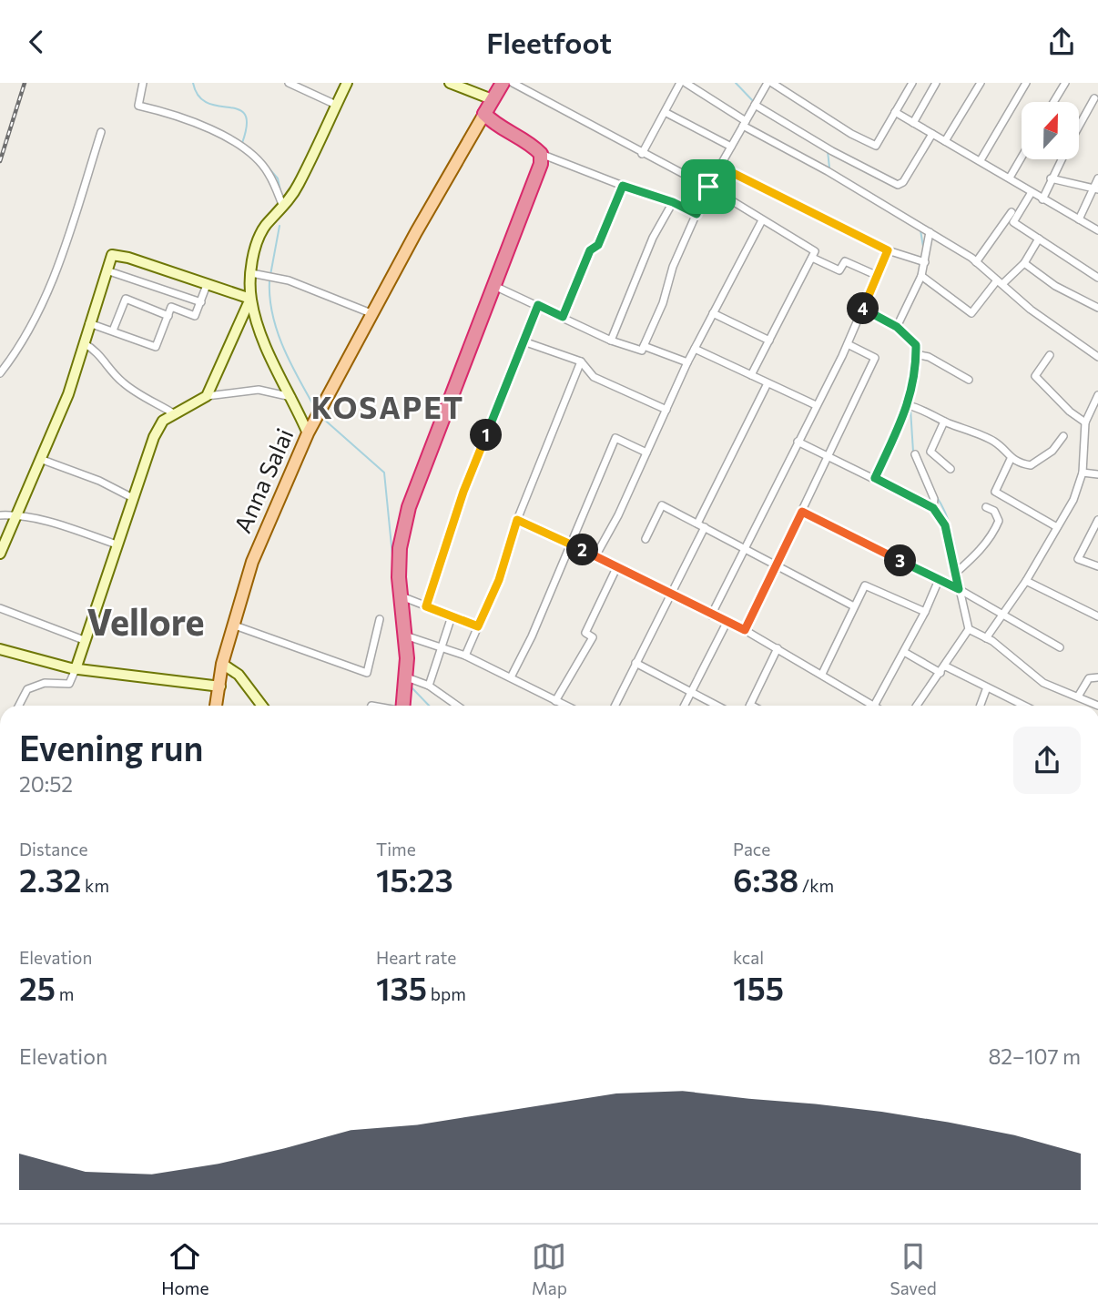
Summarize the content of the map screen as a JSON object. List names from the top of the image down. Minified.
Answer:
{"streets":{"highway":["Anna Salai"]},"districts":["KOSAPET","Vellore"],"north":"top","page":{"header":"Fleetfoot","pins":["4","1","2","3"],"heading":["Evening run","20:52"],"stats":[["Distance","2.32 km"],["Time","15:23"],["Pace","6:38 /km"],["Elevation","25 m"],["Heart rate","135 bpm"],["kcal","155"]],"chart":["Elevation","82–107 m"],"tabs":["Home","Map","Saved"]}}
